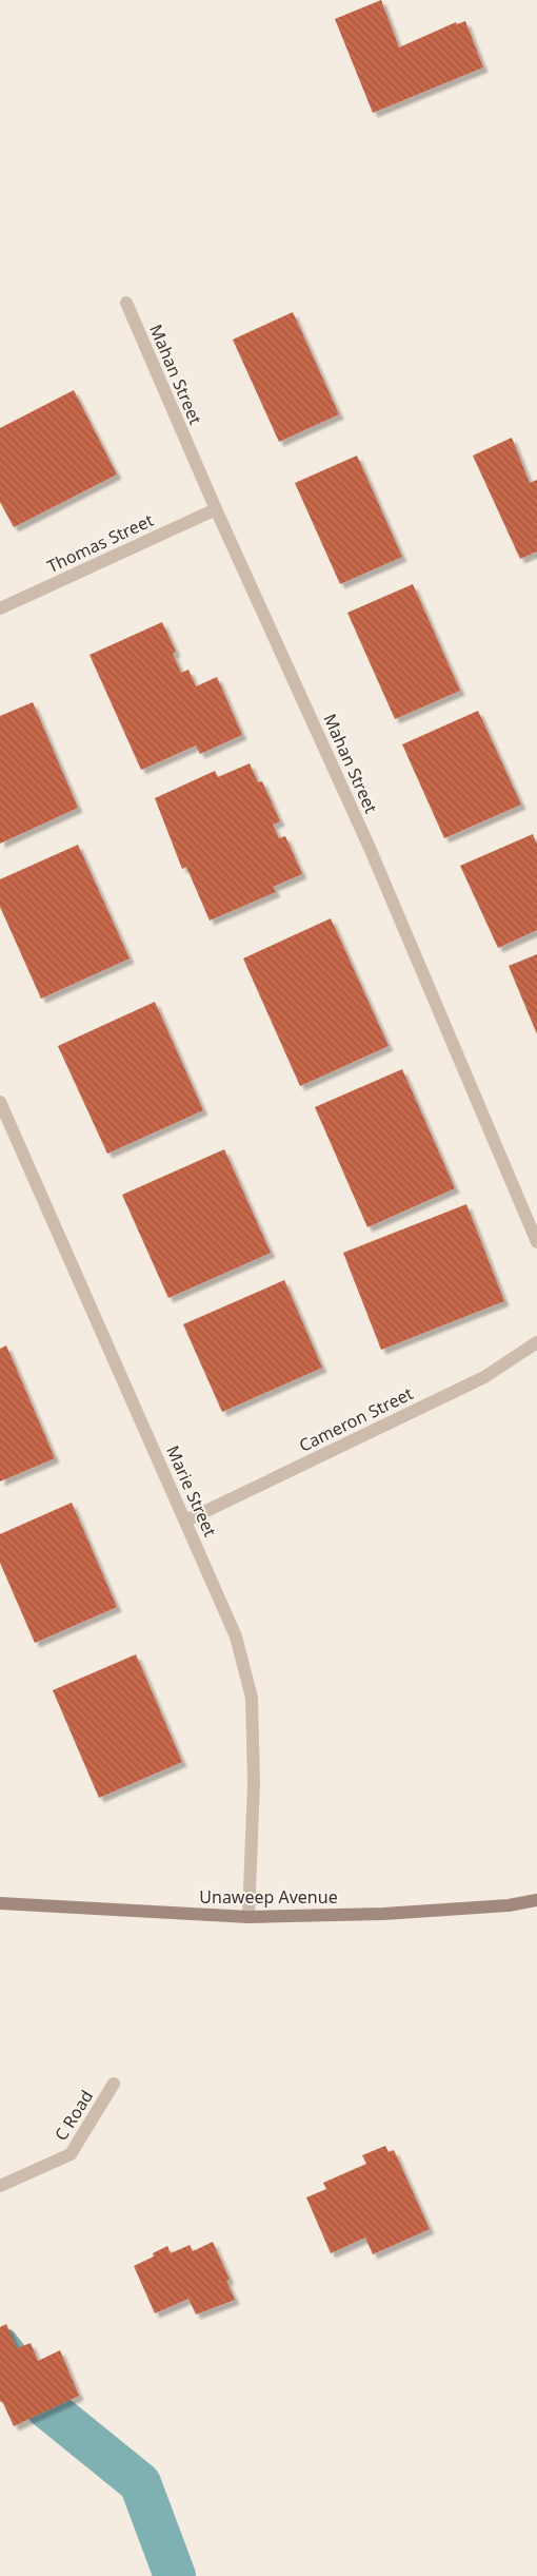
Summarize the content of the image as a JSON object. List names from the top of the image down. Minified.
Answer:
{"streets":{"main road":["Unaweep Avenue"],"street":["Mahan Street","Thomas Street","Cameron Street","Marie Street","C Road"]},"crossings":[["Mahan Street","Thomas Street"],["Cameron Street","Marie Street"],["Marie Street","Unaweep Avenue"]]}
